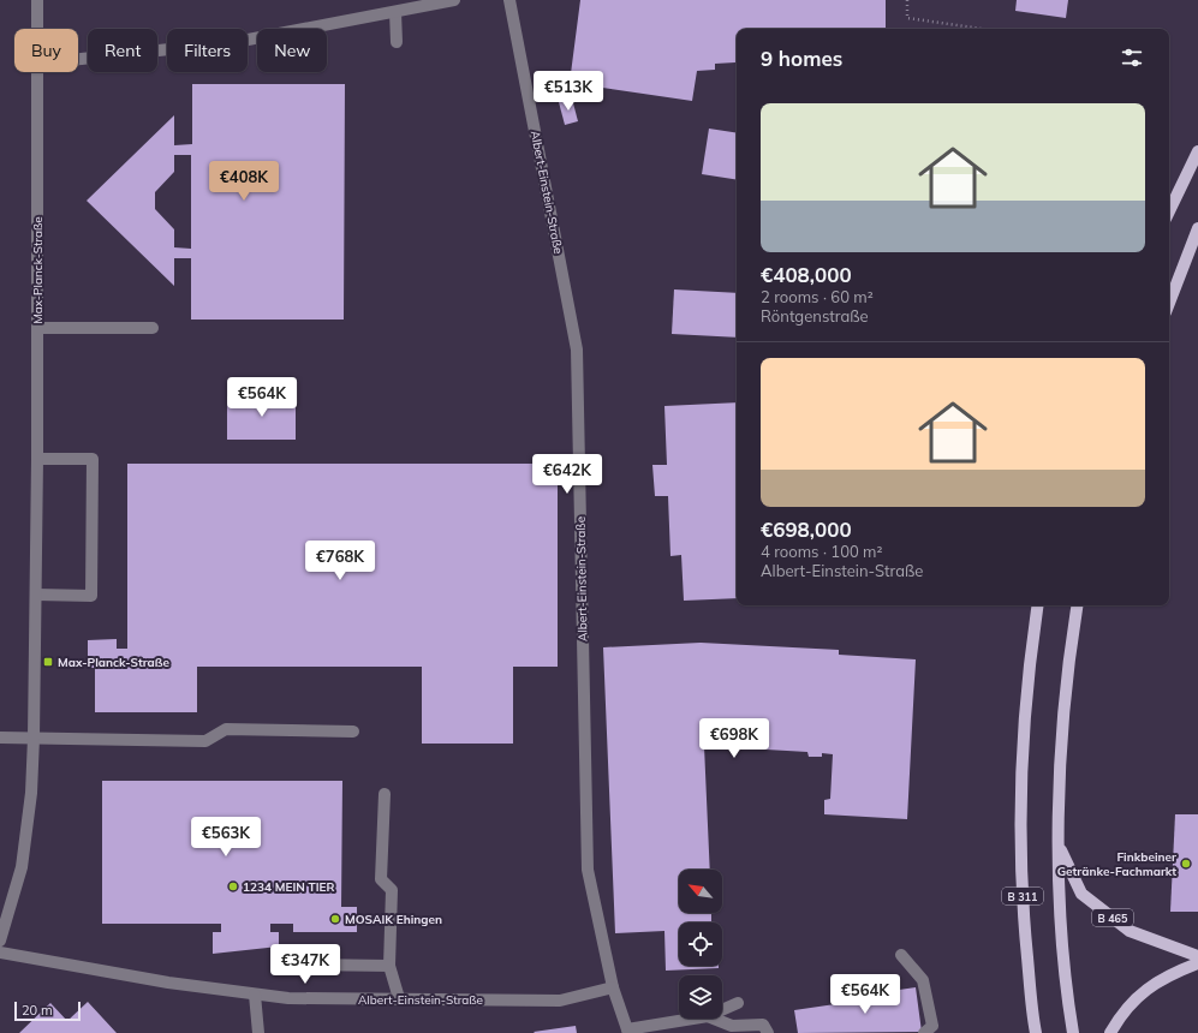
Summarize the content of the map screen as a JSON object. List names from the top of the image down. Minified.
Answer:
{"streets":{"main road":["B 311","B 465"],"street":["Albert-Einstein-Straße","Max-Planck-Straße"]},"crossings":[["B 311","B 465"]],"places":{"transit":["Max-Planck-Straße"],"other":["Finkbeiner Getränke-Fachmarkt","1234 MEIN TIER","MOSAIK Ehingen"]},"scale_bar":"20 m","north":"top left","page":{"chip":["Buy","Rent","Filters","New"],"heading":"9 homes","price":["€513K","€408K","€564K","€642K","€768K","€698K","€563K","€347K","€564K"],"list":[{"name":"€408,000","note":"2 rooms · 60 m² · Röntgenstraße"},{"name":"€698,000","note":"4 rooms · 100 m² · Albert-Einstein-Straße"}],"scale":"20 m"}}
